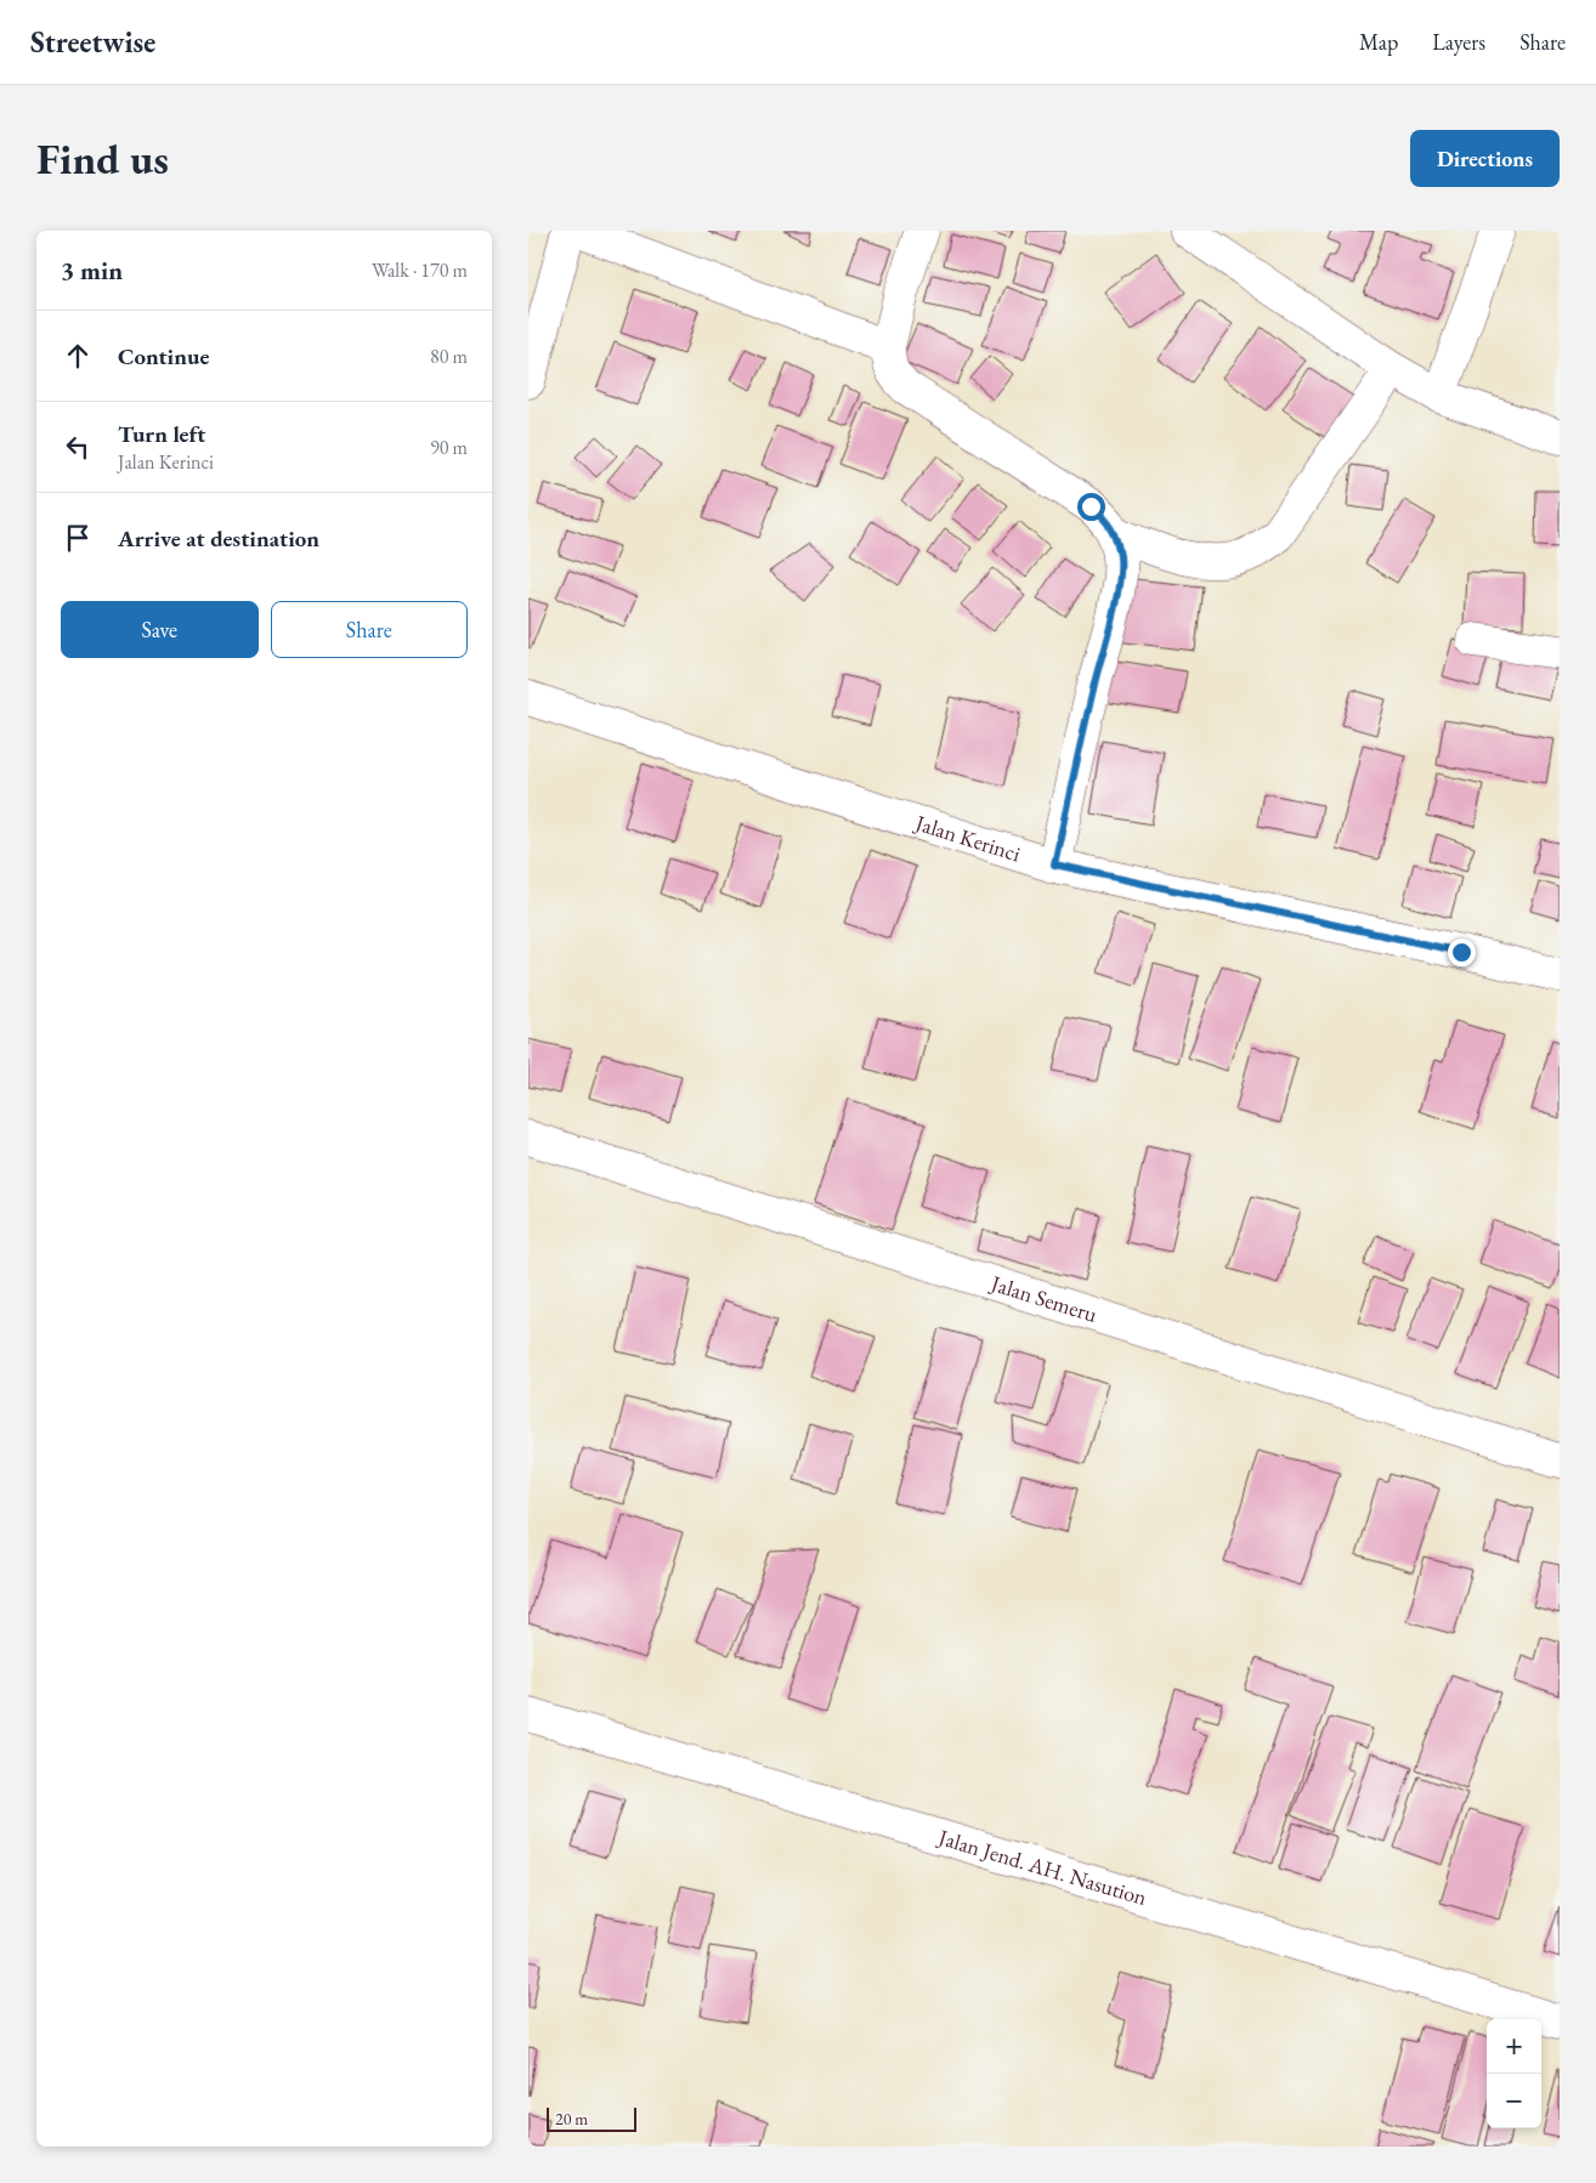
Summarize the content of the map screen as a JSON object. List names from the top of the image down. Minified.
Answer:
{"streets":{"main road":["Jalan Kerinci","Jalan Semeru","Jalan Jend. AH. Nasution"]},"scale_bar":"20 m","page":{"header":"Streetwise","nav":["Map","Layers","Share"],"buttons":["Directions",["Save","Share"]],"title":"Find us","heading":["3 min","Walk · 170 m"],"list":[["Continue","80 m"],["Turn left","Jalan Kerinci","90 m"],"Arrive at destination"],"map_buttons":["+","−"],"scale":"20 m"}}
